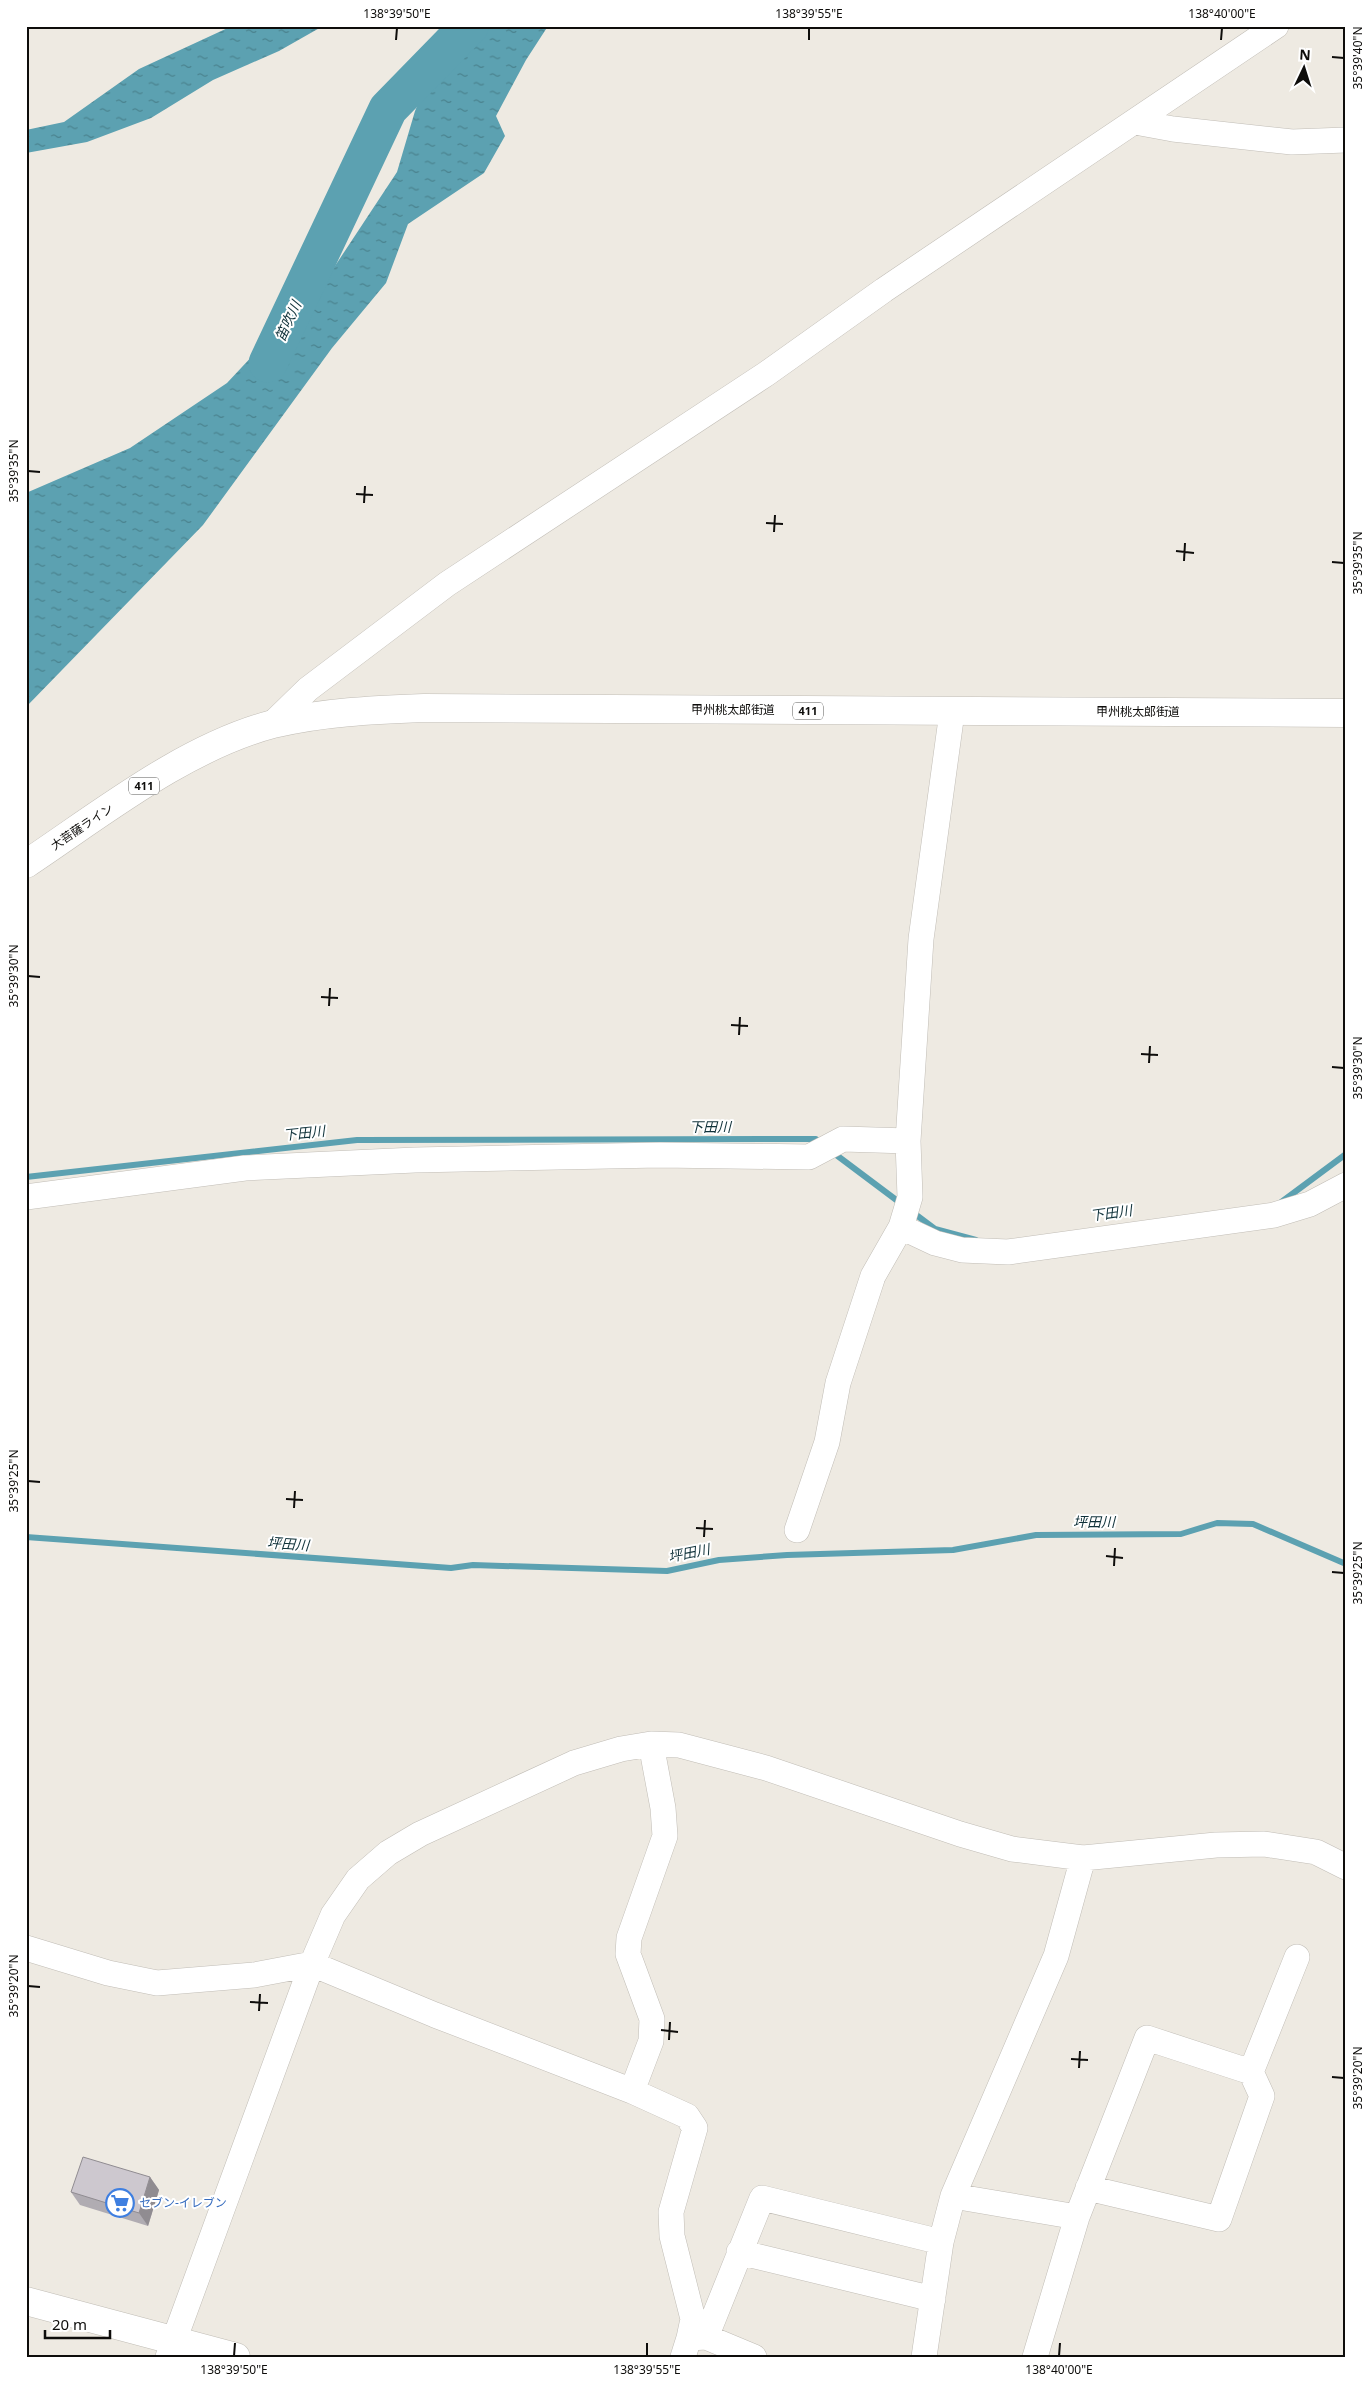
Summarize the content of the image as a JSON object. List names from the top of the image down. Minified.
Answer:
{"streets":{"main road":["甲州桃太郎街道","411","大菩薩ライン"]},"crossings":[["甲州桃太郎街道","大菩薩ライン"]],"water":["笛吹川","下田川","坪田川"],"places":{"supermarket":["セブン-イレブン"]},"scale_bar":"20 m","north":"top","coordinates":["138°39'50\"E","138°39'55\"E","138°40'00\"E","35°39'40\"N","35°39'35\"N","35°39'30\"N","35°39'25\"N","35°39'20\"N"]}
